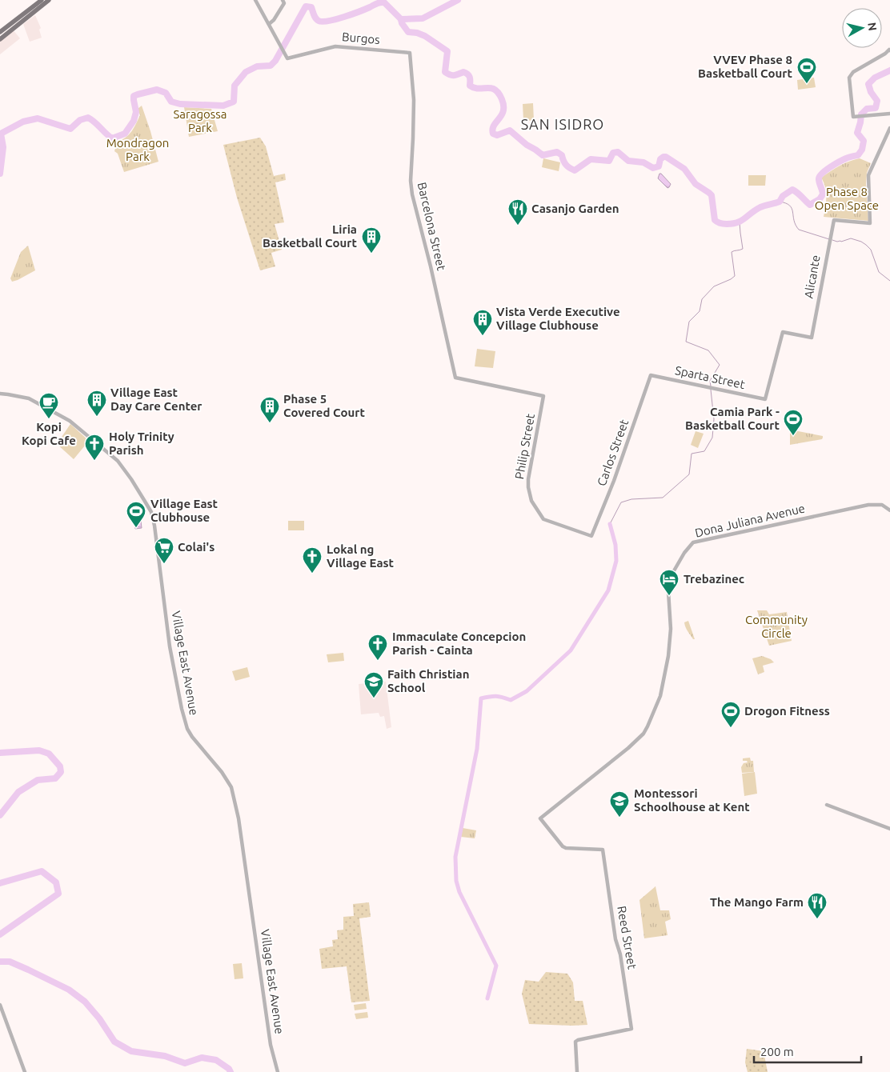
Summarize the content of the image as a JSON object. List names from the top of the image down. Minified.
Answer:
{"streets":{"street":["Burgos","Barcelona Street","Alicante","Sparta Street","Philip Street","Carlos Street","Dona Juliana Avenue","Village East Avenue","Reed Street"]},"crossings":[["Burgos","Barcelona Street"],["Barcelona Street","Philip Street"],["Alicante","Sparta Street"],["Sparta Street","Carlos Street"],["Philip Street","Carlos Street"],["Dona Juliana Avenue","Reed Street"]],"districts":["SAN ISIDRO"],"parks":["Saragossa Park","Mondragon Park","Phase 8 Open Space","Community Circle"],"places":{"sports":["VVEV Phase 8 Basketball Court","Camia Park - Basketball Court","Village East Clubhouse","Drogon Fitness"],"restaurant":["Casanjo Garden","The Mango Farm"],"building":["Liria Basketball Court","Vista Verde Executive Village Clubhouse","Village East Day Care Center","Phase 5 Covered Court"],"cafe":["Kopi Kopi Cafe"],"church":["Holy Trinity Parish","Lokal ng Village East","Immaculate Concepcion Parish - Cainta"],"supermarket":["Colai's"],"hotel":["Trebazinec"],"school or university":["Faith Christian School","Montessori Schoolhouse at Kent"]},"scale_bar":"200 m","north":"right"}
